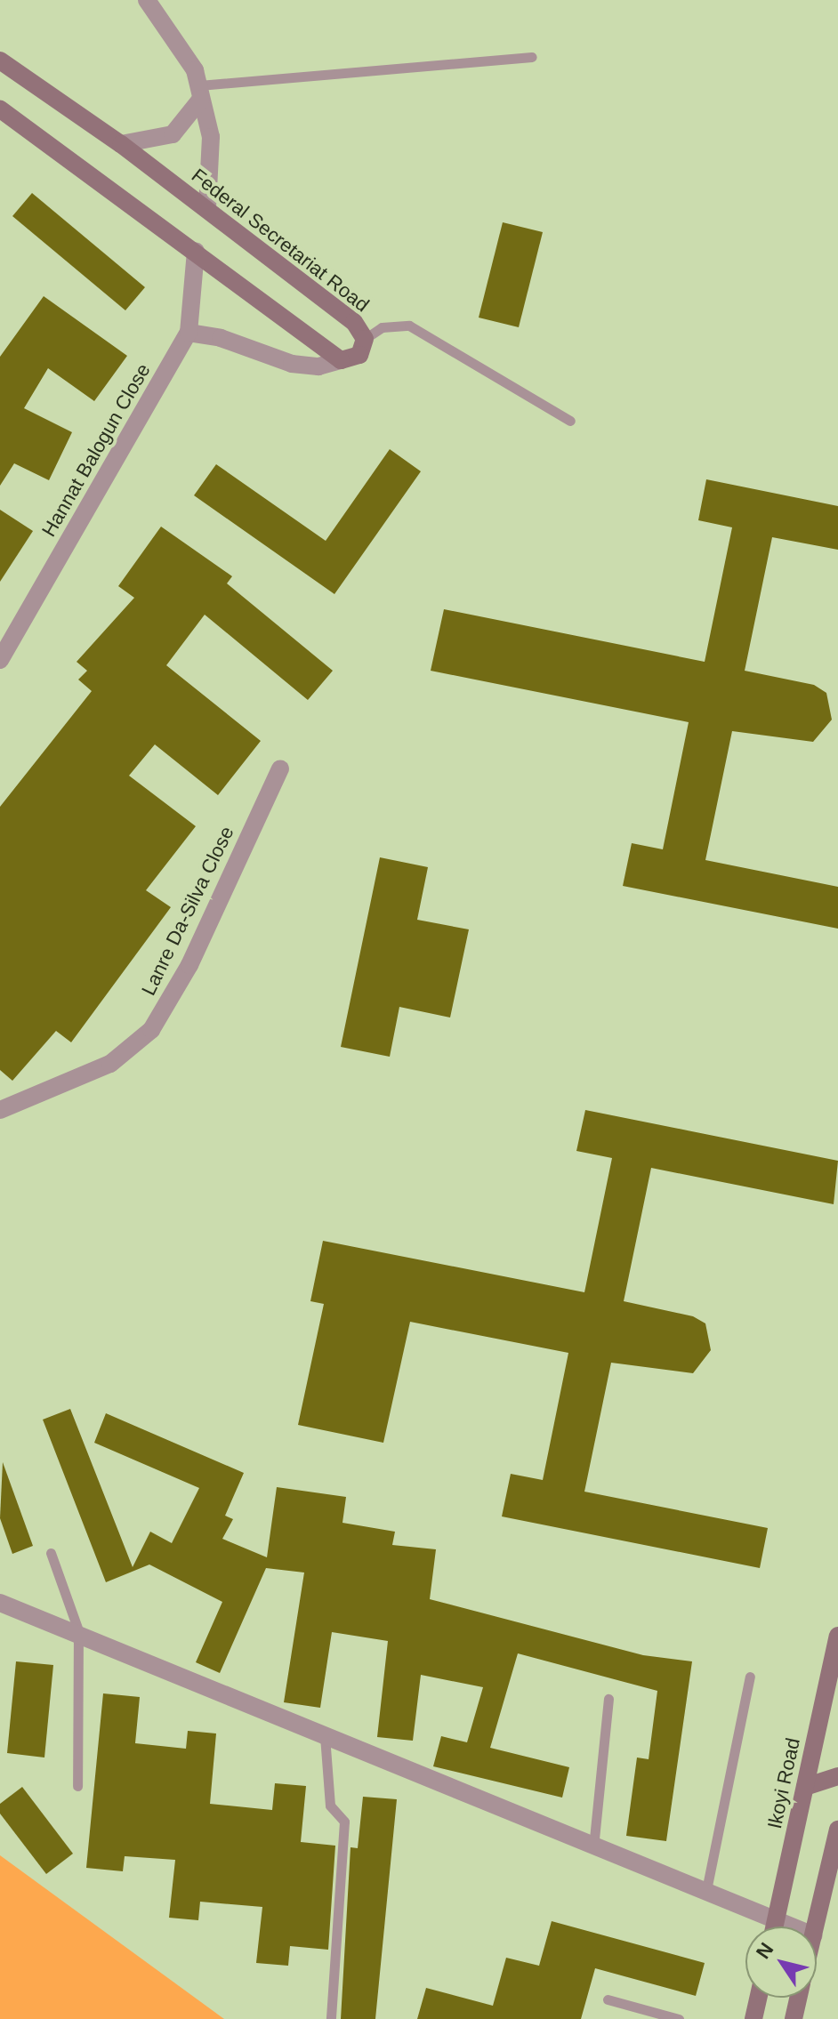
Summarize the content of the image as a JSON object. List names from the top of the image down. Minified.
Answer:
{"streets":{"main road":["Federal Secretariat Road","Ikoyi Road"],"street":["Hannat Balogun Close","Lanre Da-Silva Close"]},"north":"top left"}
